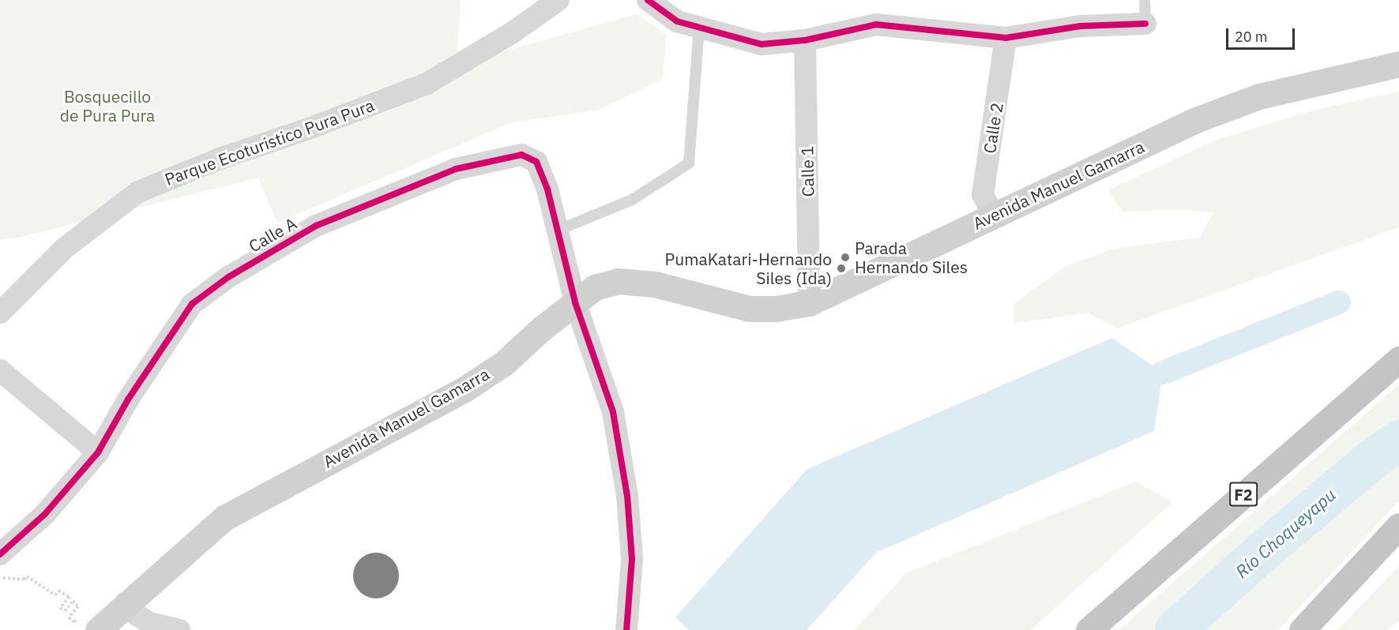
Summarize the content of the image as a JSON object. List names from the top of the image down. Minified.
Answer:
{"streets":{"highway":["F2"],"main road":["Avenida Manuel Gamarra"],"street":["Calle 2","Parque Ecoturistico Pura Pura","Calle 1","Calle A"]},"crossings":[["Calle 2","Avenida Manuel Gamarra"],["Calle 1","Avenida Manuel Gamarra"],["Avenida Manuel Gamarra","Calle A"]],"water":["Río Choqueyapu"],"parks":["Bosquecillo de Pura Pura"],"places":["Parada Hernando Siles","PumaKatari-Hernando Siles (Ida)"],"scale_bar":"20 m"}
